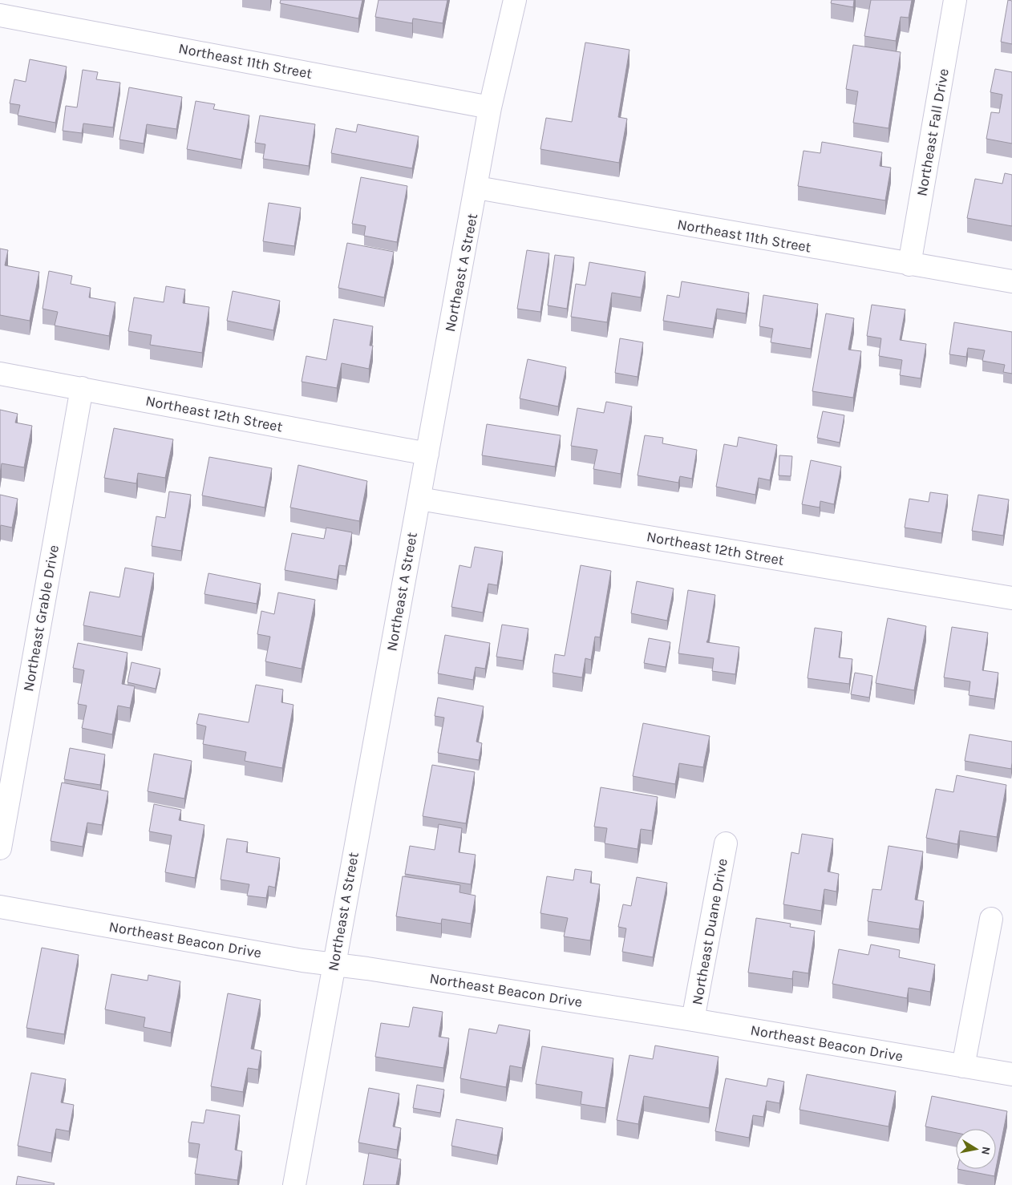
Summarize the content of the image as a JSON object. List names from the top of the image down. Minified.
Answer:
{"streets":{"street":["Northeast 11th Street","Northeast Fall Drive","Northeast A Street","Northeast 12th Street","Northeast Grable Drive","Northeast Duane Drive","Northeast Beacon Drive"]},"crossings":[["Northeast 11th Street","Northeast Fall Drive"],["Northeast 11th Street","Northeast A Street"],["Northeast A Street","Northeast 12th Street"],["Northeast A Street","Northeast Beacon Drive"],["Northeast 12th Street","Northeast Grable Drive"],["Northeast Duane Drive","Northeast Beacon Drive"]],"north":"right"}
